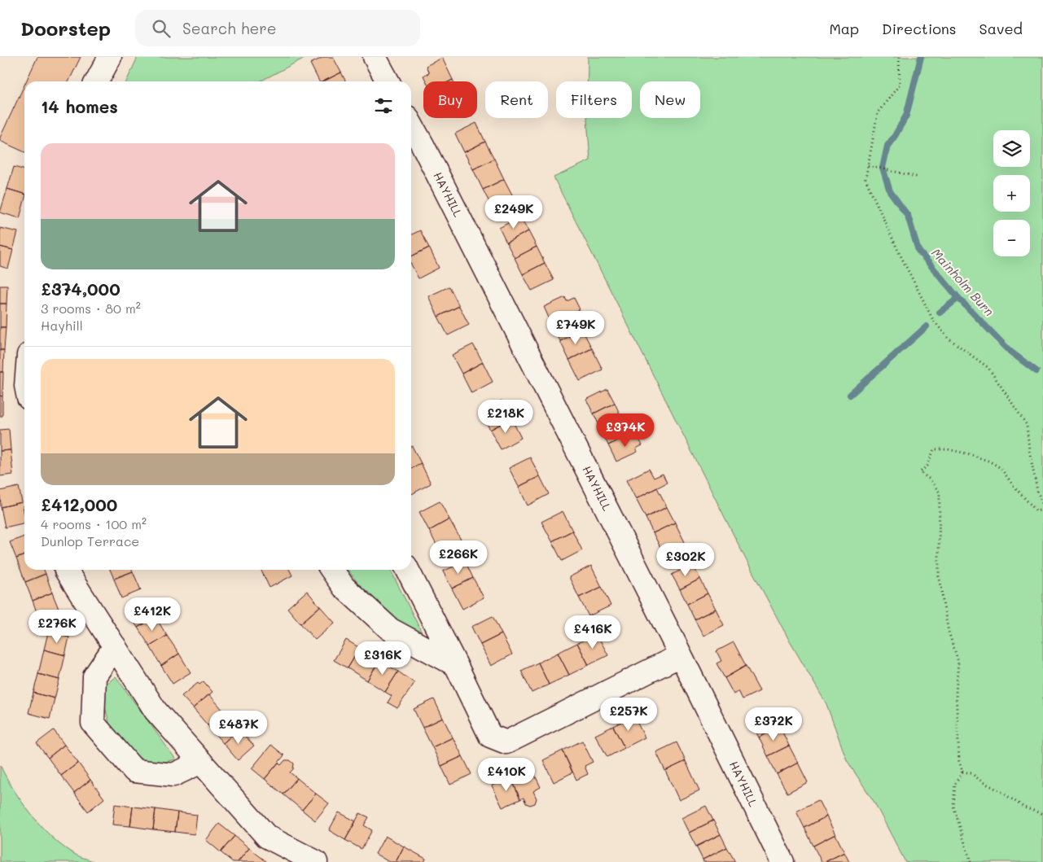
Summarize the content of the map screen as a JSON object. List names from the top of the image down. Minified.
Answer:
{"streets":{"street":["HAYHILL"]},"water":["Mainholm Burn"],"page":{"header":"Doorstep","search":"Search here","nav":["Map","Directions","Saved"],"chip":["Buy","Rent","Filters","New"],"heading":"14 homes","map_buttons":["+","−"],"list":[{"name":"£374,000","note":"3 rooms · 80 m² · Hayhill"},{"name":"£412,000","note":"4 rooms · 100 m² · Dunlop Terrace"}],"price":["£249K","£749K","£218K","£374K","£266K","£302K","£412K","£276K","£416K","£316K","£257K","£372K","£487K","£410K"]}}
